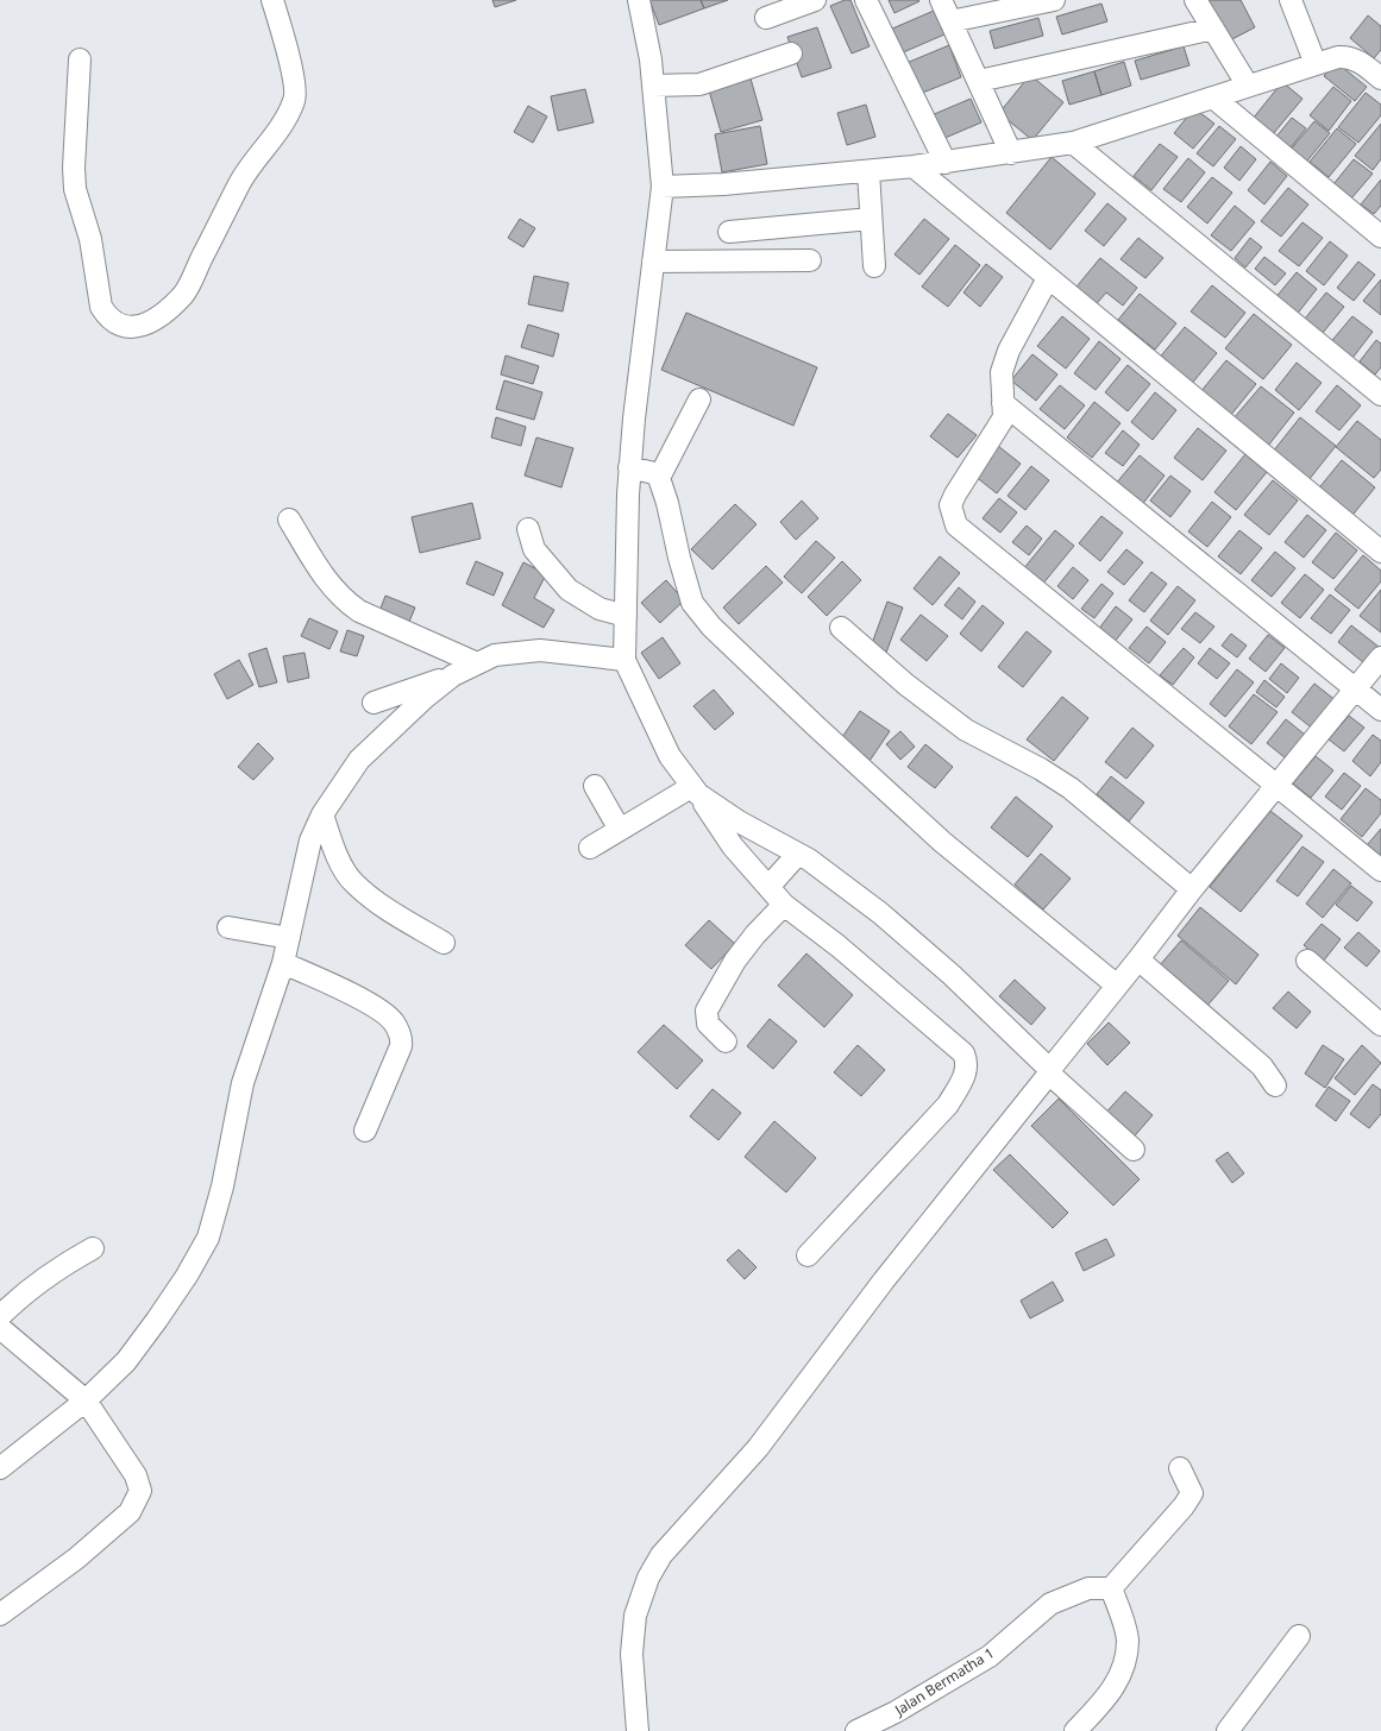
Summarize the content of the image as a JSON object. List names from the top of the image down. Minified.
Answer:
{"streets":{"street":["Jalan Bermatha 1"]}}
